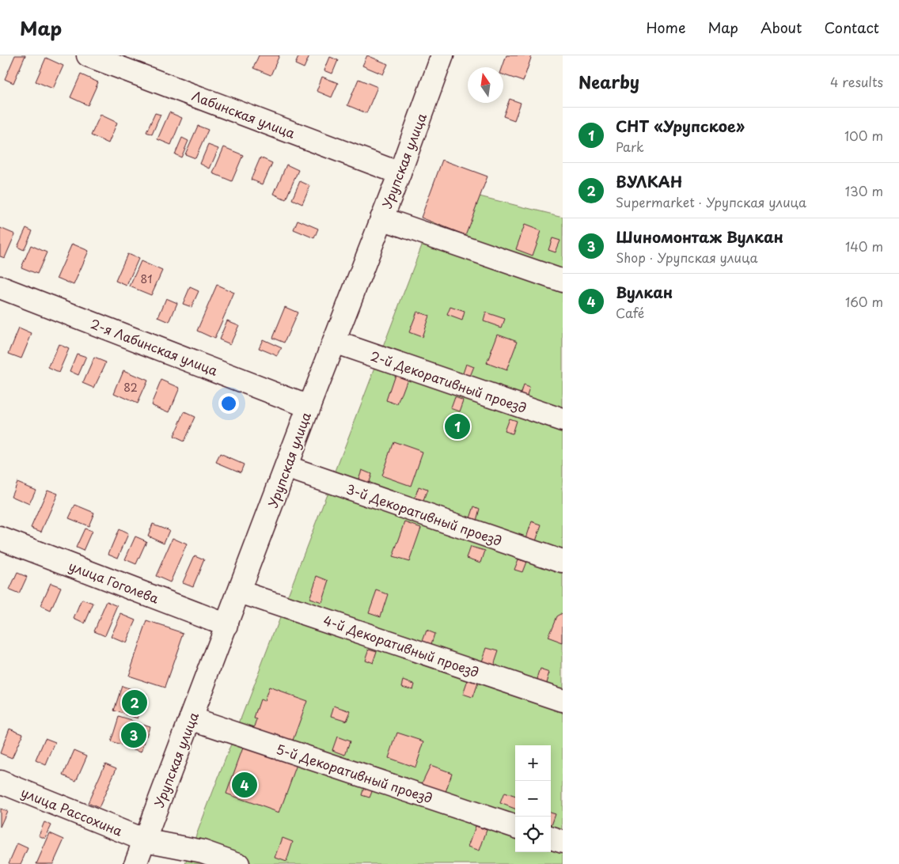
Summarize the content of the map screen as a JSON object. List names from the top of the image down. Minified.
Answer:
{"streets":{"street":["Лабинская улица","Урупская улица","2-я Лабинская улица","2-й Декоративный проезд","3-й Декоративный проезд","улица Гоголева","4-й Декоративный проезд","5-й Декоративный проезд","улица Рассохина"]},"crossings":[["Лабинская улица","Урупская улица"],["Урупская улица","2-я Лабинская улица"],["Урупская улица","2-й Декоративный проезд"],["Урупская улица","3-й Декоративный проезд"],["Урупская улица","улица Гоголева"],["Урупская улица","4-й Декоративный проезд"],["Урупская улица","5-й Декоративный проезд"],["Урупская улица","улица Рассохина"]],"house_numbers":["81","82"],"north":"top","page":{"header":"Map","nav":["Home","Map","About","Contact"],"heading":["Nearby","4 results"],"list":[{"mark":"1","name":"СНТ «Урупское»","note":"Park","value":"100 m"},{"mark":"2","name":"ВУЛКАН","note":"Supermarket · Урупская улица","value":"130 m"},{"mark":"3","name":"Шиномонтаж Вулкан","note":"Shop · Урупская улица","value":"140 m"},{"mark":"4","name":"Вулкан","note":"Café","value":"160 m"}],"pins":["1","2","3","4"],"map_buttons":["+","−"]}}
